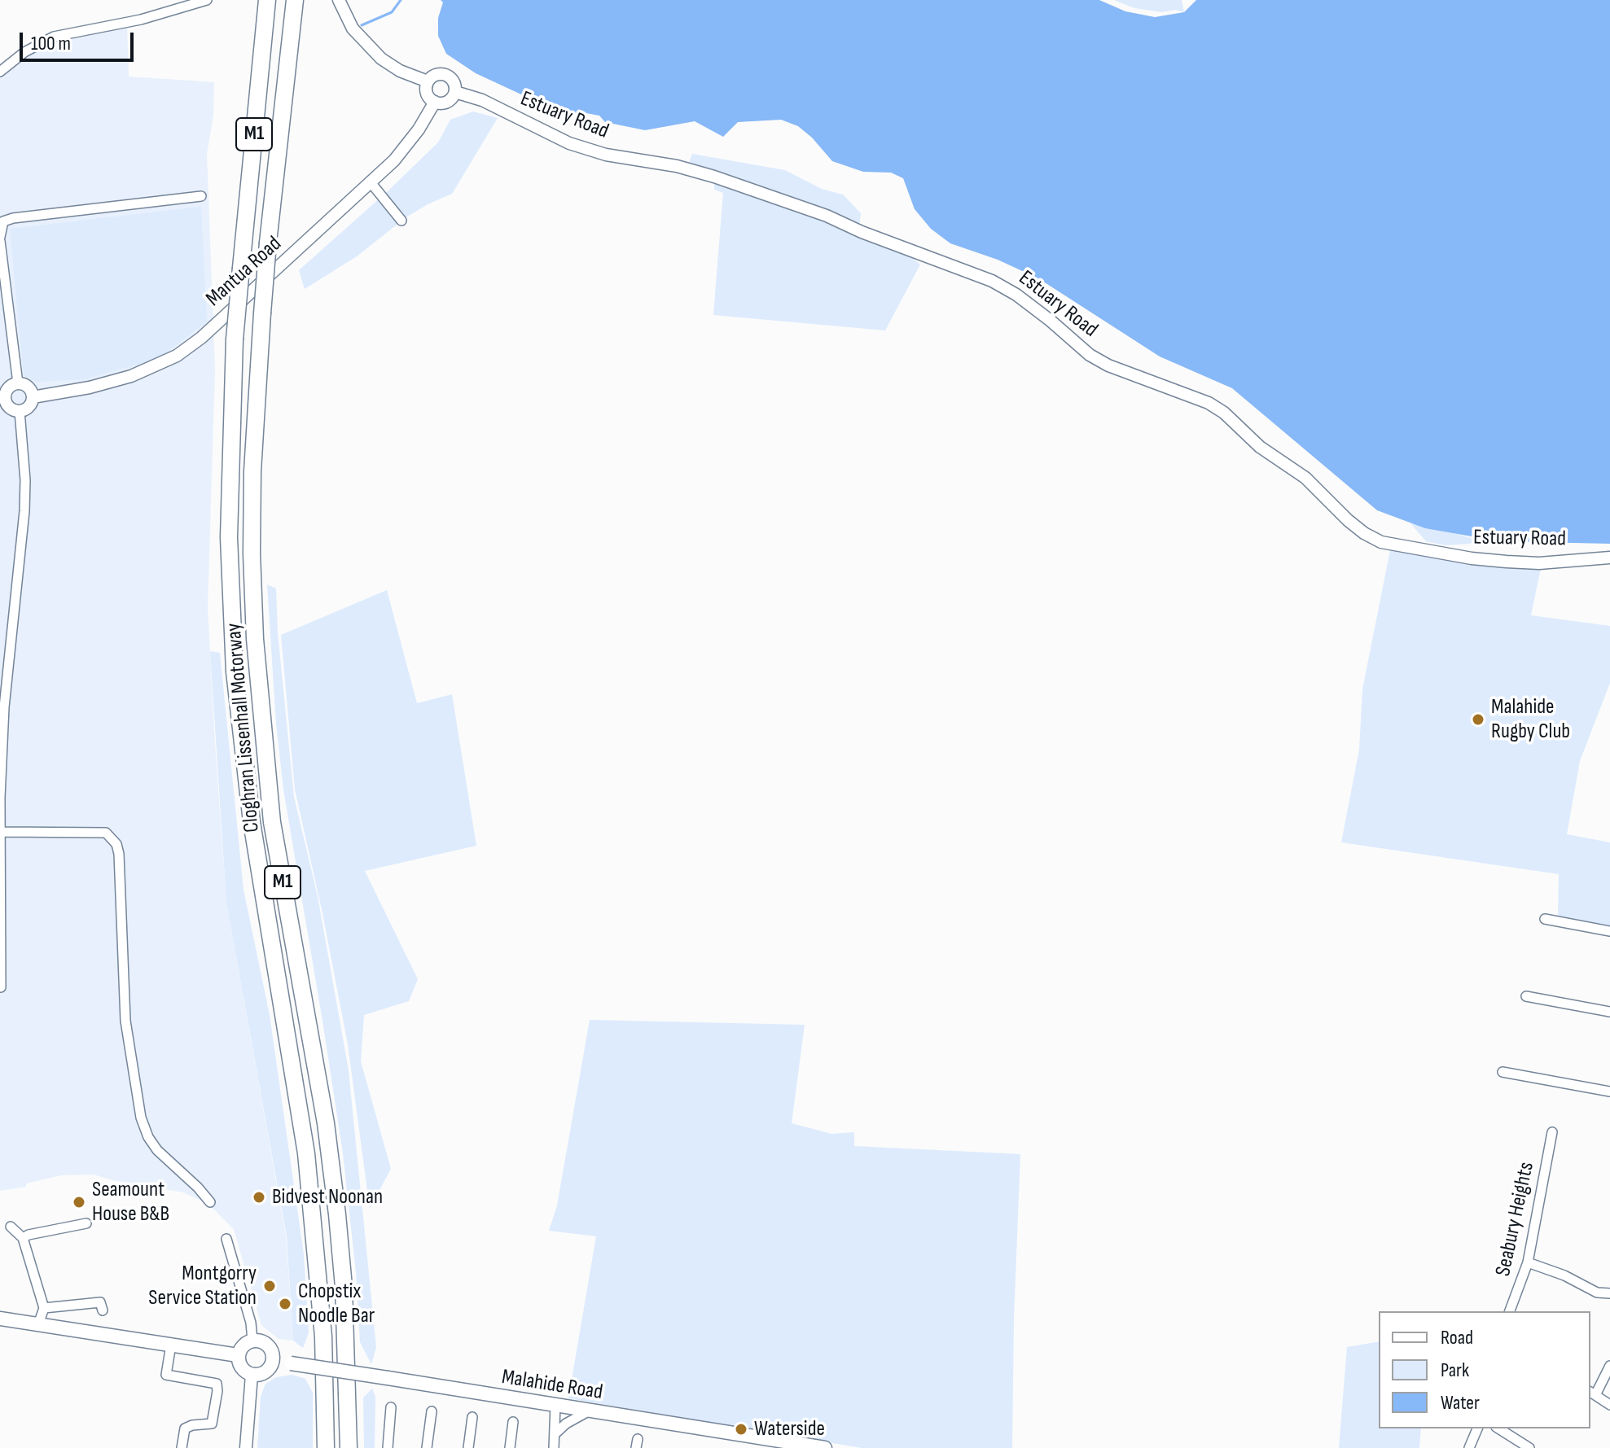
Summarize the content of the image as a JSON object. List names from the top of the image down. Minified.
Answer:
{"streets":{"highway":["M1","Cloghran Lissenhall Motorway"],"main road":["Malahide Road"],"street":["Estuary Road","Mantua Road","Seabury Heights"]},"crossings":[["Estuary Road","Mantua Road"]],"places":["Malahide Rugby Club","Bidvest Noonan","Seamount House B&B","Montgorry Service Station","Chopstix Noodle Bar","Waterside"],"legend":["Road","Park","Water"],"scale_bar":"100 m"}
